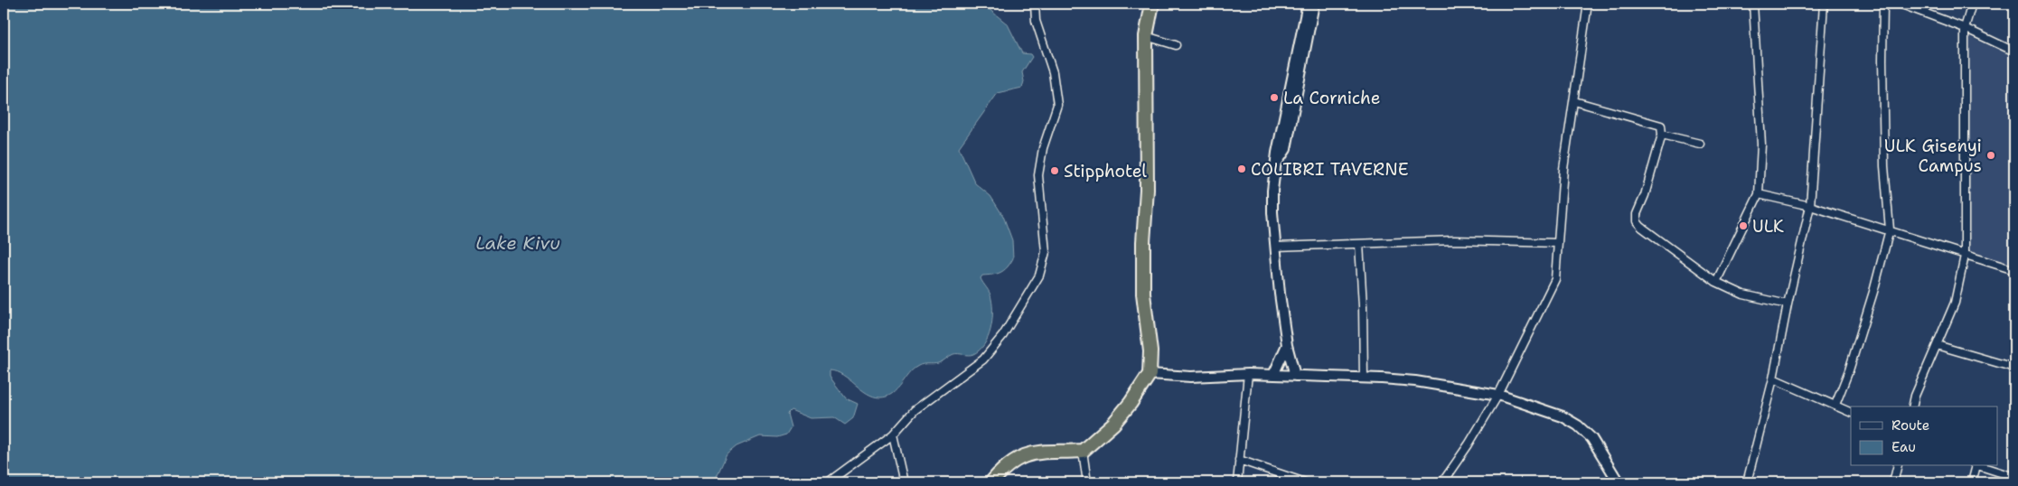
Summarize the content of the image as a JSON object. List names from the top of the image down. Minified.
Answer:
{"water":["Lake Kivu"],"places":["La Corniche","ULK Gisenyi Campus","COLIBRI TAVERNE","Stipphotel","ULK"],"legend":["Route","Eau"]}
